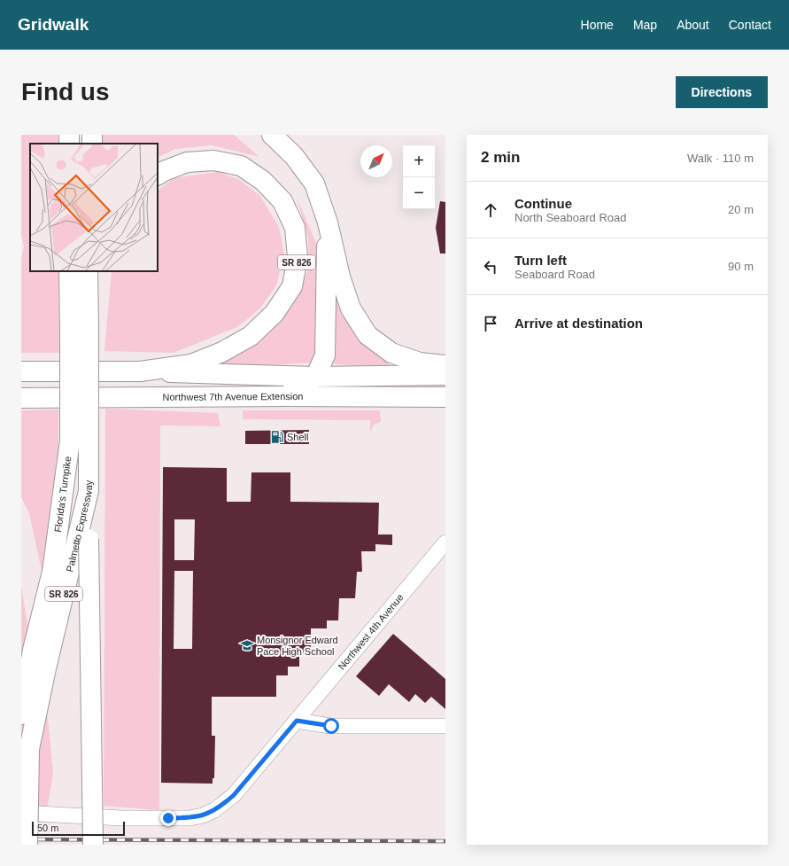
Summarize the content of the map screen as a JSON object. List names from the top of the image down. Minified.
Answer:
{"streets":{"main road":["SR 826","Northwest 7th Avenue Extension","Florida's Turnpike","Palmetto Expressway"],"street":["Northwest 4th Avenue"]},"crossings":[["SR 826","Palmetto Expressway"],["SR 826","Northwest 4th Avenue"],["Florida's Turnpike","Palmetto Expressway"],["Palmetto Expressway","Northwest 4th Avenue"]],"places":{"fuel station":["Shell"],"school or university":["Monsignor Edward Pace High School"]},"scale_bar":"50 m","north":"top right","page":{"header":"Gridwalk","nav":["Home","Map","About","Contact"],"buttons":"Directions","title":"Find us","heading":["2 min","Walk · 110 m"],"map_buttons":["+","−"],"list":[["Continue","North Seaboard Road","20 m"],["Turn left","Seaboard Road","90 m"],"Arrive at destination"],"scale":"50 m"}}
